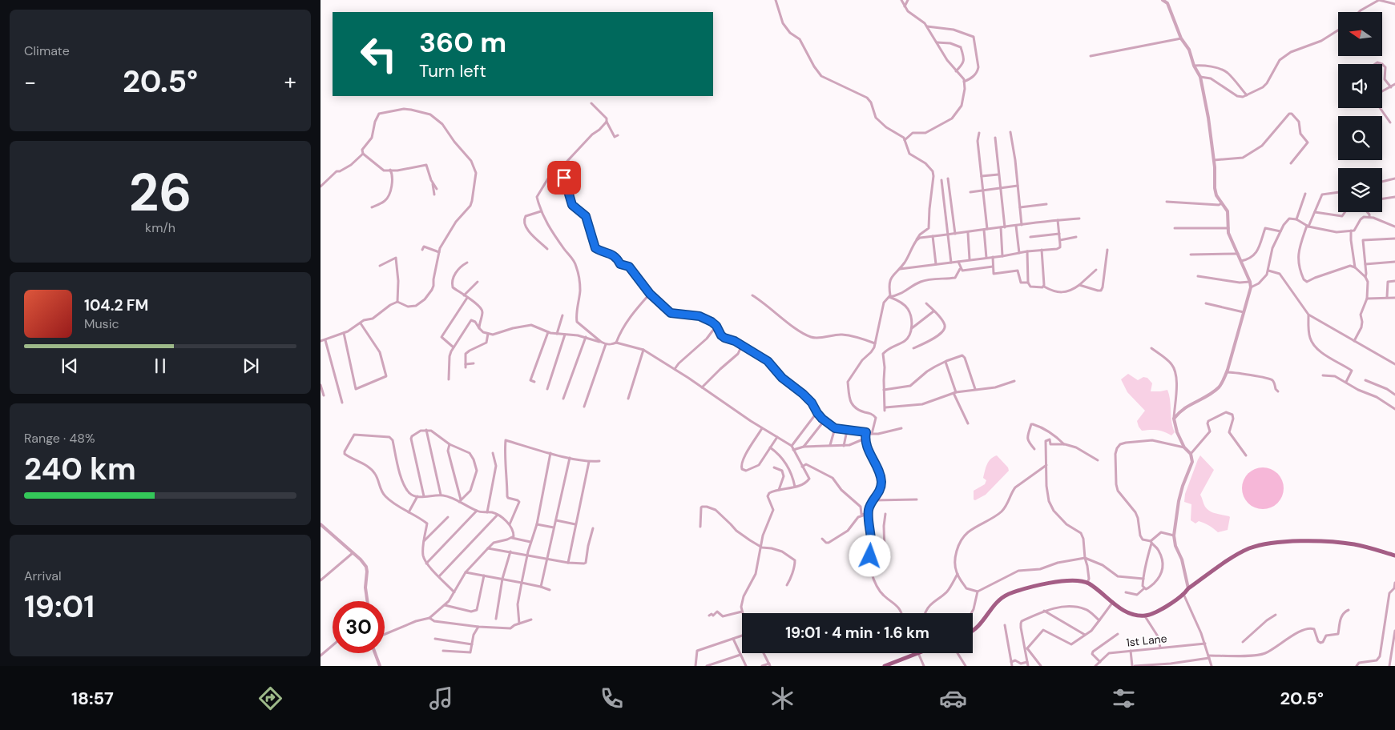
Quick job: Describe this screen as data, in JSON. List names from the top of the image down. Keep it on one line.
{"streets":{"street":["1st Lane"]},"north":"left","page":{"tile":["Climate",["26","km/h"],["Range · 48%","240 km"],["Arrival","19:01"]],"turn":["360 m","Turn left"],"heat":["−","20.5°","+"],"song":["104.2 FM","Music"],"limit":"30","trip":"19:01 · 4 min · 1.6 km","tabs":["18:57","20.5°"]}}
